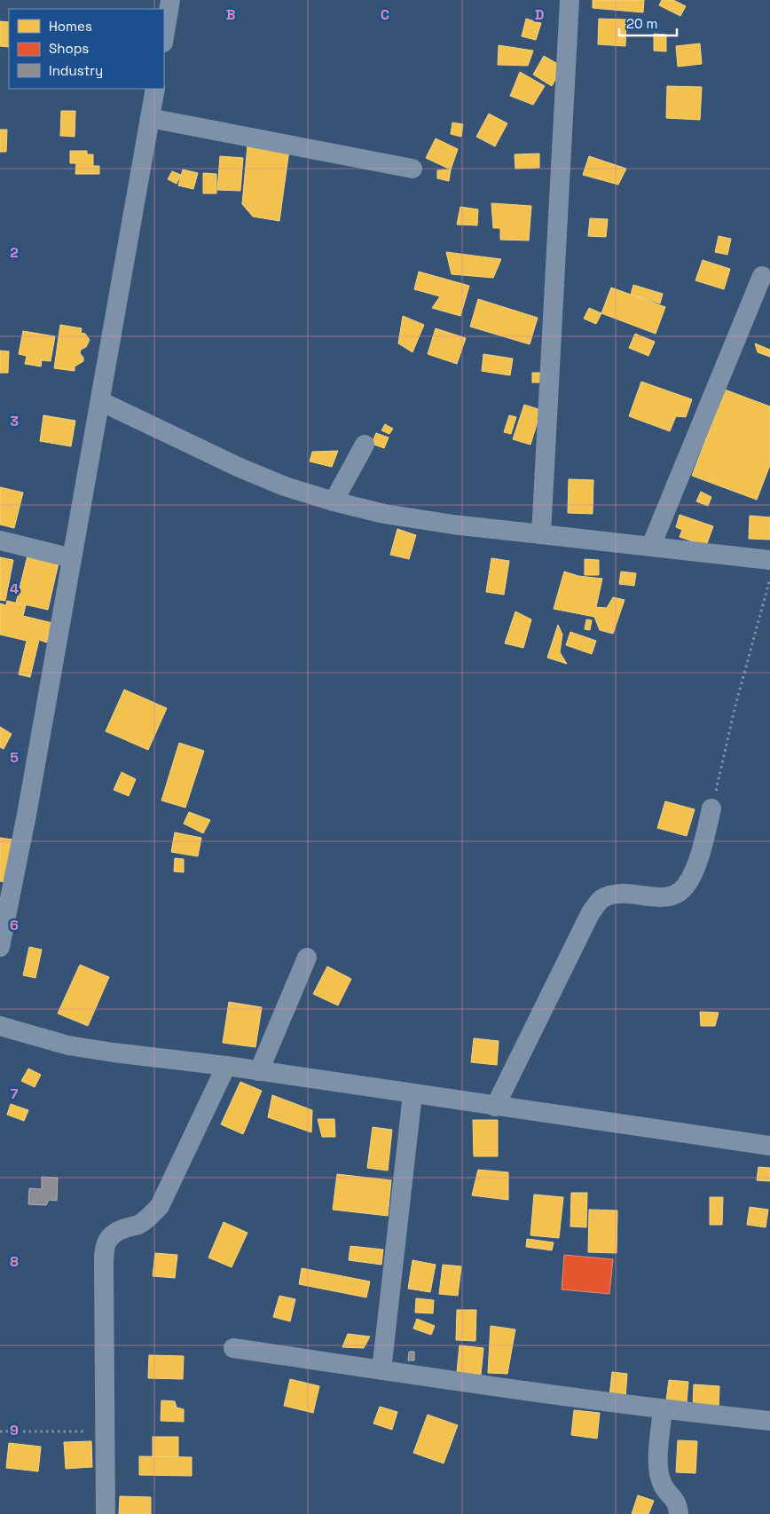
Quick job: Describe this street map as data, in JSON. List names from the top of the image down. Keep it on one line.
{"legend":["Homes","Shops","Industry"],"scale_bar":"20 m","grid":{"columns":["B","C","D"],"rows":["2","3","4","5","6","7","8","9"]}}
